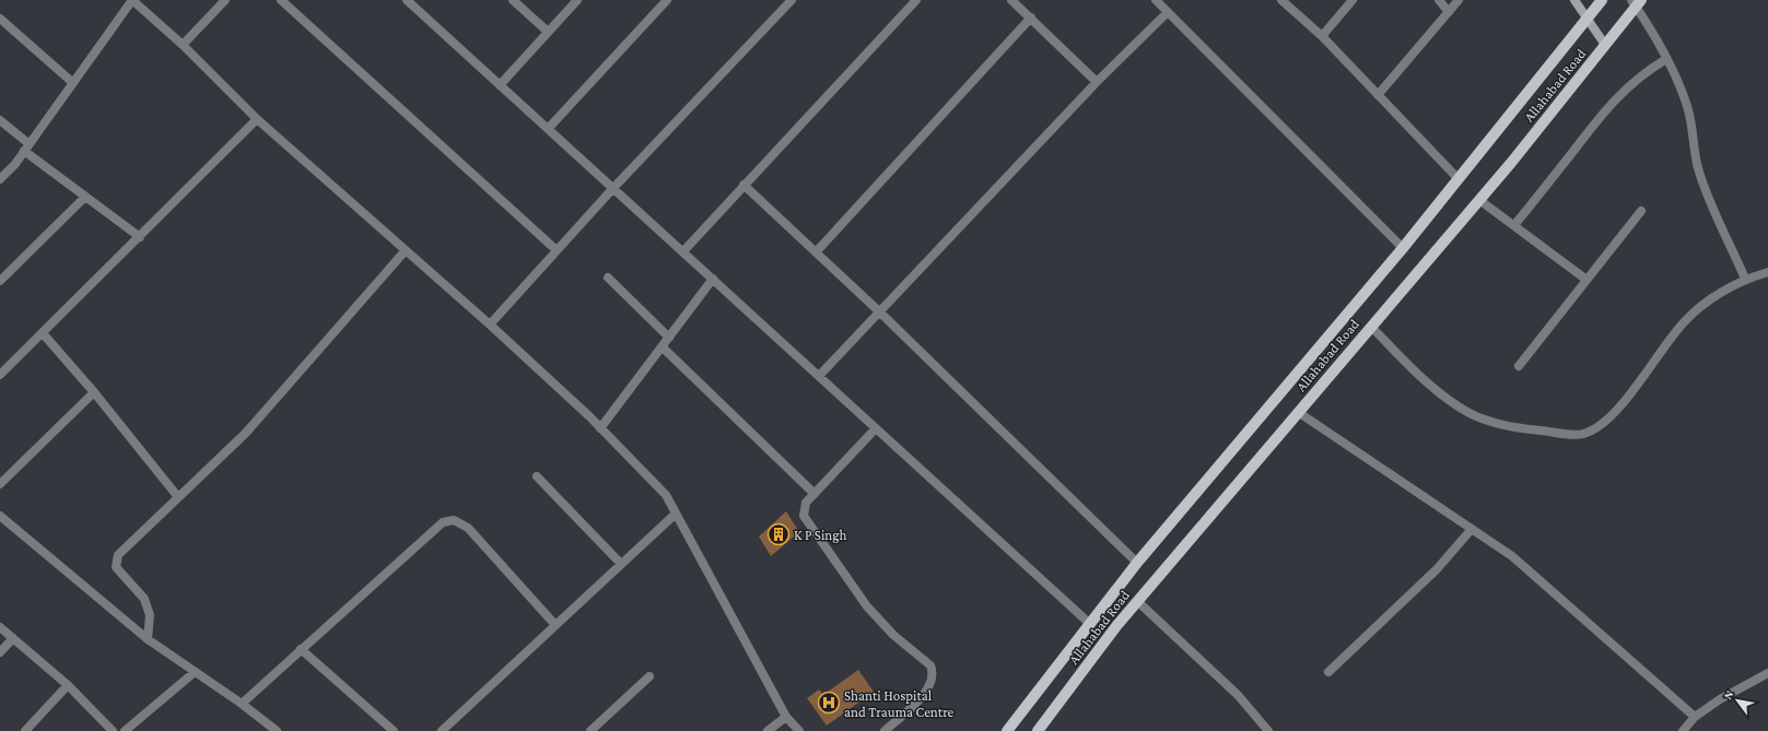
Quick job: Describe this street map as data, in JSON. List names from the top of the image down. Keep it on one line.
{"streets":{"main road":["Allahabad Road"]},"places":{"building":["K P Singh"],"hospital":["Shanti Hospital and Trauma Centre"]},"north":"top left"}
